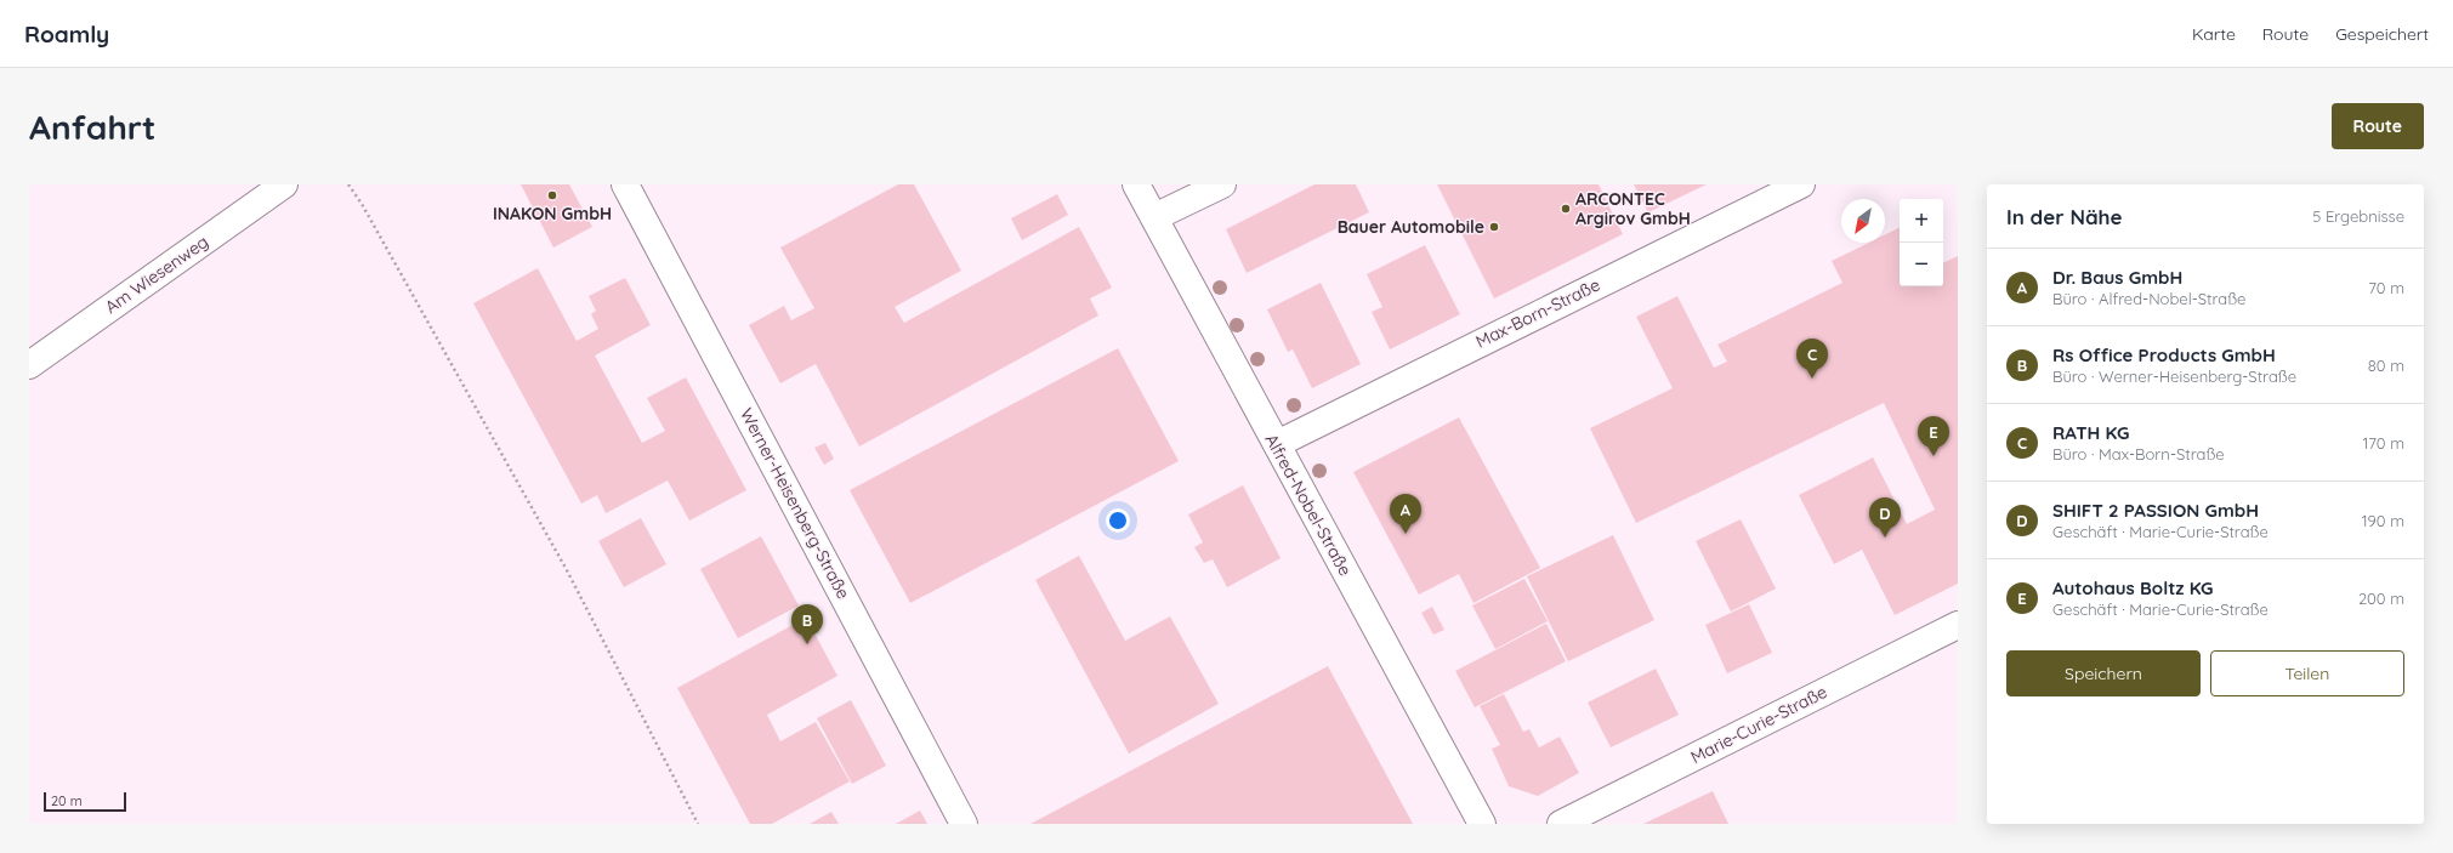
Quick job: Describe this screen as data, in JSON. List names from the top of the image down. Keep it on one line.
{"streets":{"street":["Am Wiesenweg","Max-Born-Straße","Werner-Heisenberg-Straße","Alfred-Nobel-Straße","Marie-Curie-Straße"]},"crossings":[["Max-Born-Straße","Alfred-Nobel-Straße"]],"places":["INAKON GmbH","ARCONTEC Argirov GmbH","Bauer Automobile"],"scale_bar":"20 m","north":"bottom left","page":{"header":"Roamly","nav":["Karte","Route","Gespeichert"],"buttons":["Route",["Speichern","Teilen"]],"title":"Anfahrt","heading":["In der Nähe","5 Ergebnisse"],"map_buttons":["+","−"],"list":[{"mark":"A","name":"Dr. Baus GmbH","note":"Büro · Alfred-Nobel-Straße","value":"70 m"},{"mark":"B","name":"Rs Office Products GmbH","note":"Büro · Werner-Heisenberg-Straße","value":"80 m"},{"mark":"C","name":"RATH KG","note":"Büro · Max-Born-Straße","value":"170 m"},{"mark":"D","name":"SHIFT 2 PASSION GmbH","note":"Geschäft · Marie-Curie-Straße","value":"190 m"},{"mark":"E","name":"Autohaus Boltz KG","note":"Geschäft · Marie-Curie-Straße","value":"200 m"}],"pins":["C","E","A","D","B"],"scale":"20 m"}}
